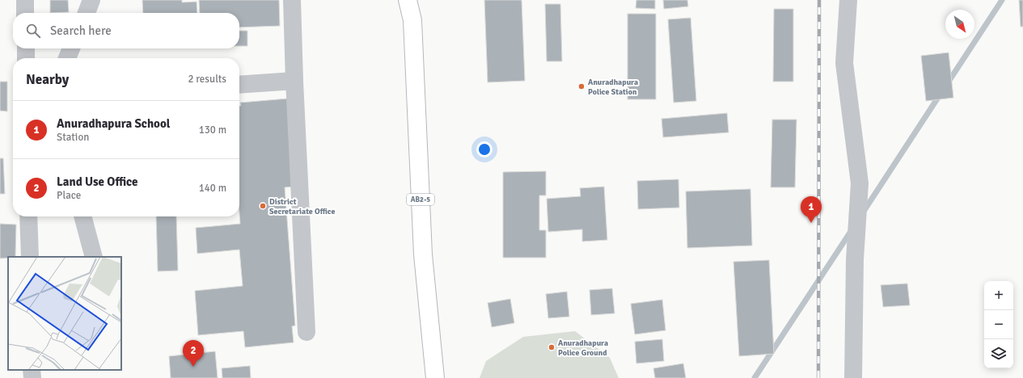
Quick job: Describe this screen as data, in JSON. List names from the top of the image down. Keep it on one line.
{"streets":{"main road":["AB2-5"]},"places":["Anuradhapura Police Station","District Secretariate Office","Anuradhapura Police Ground"],"north":"bottom right","page":{"search":"Search here","heading":["Nearby","2 results"],"list":[{"mark":"1","name":"Anuradhapura School","note":"Station","value":"130 m"},{"mark":"2","name":"Land Use Office","note":"Place","value":"140 m"}],"pins":["1","2"],"map_buttons":["+","−"]}}
